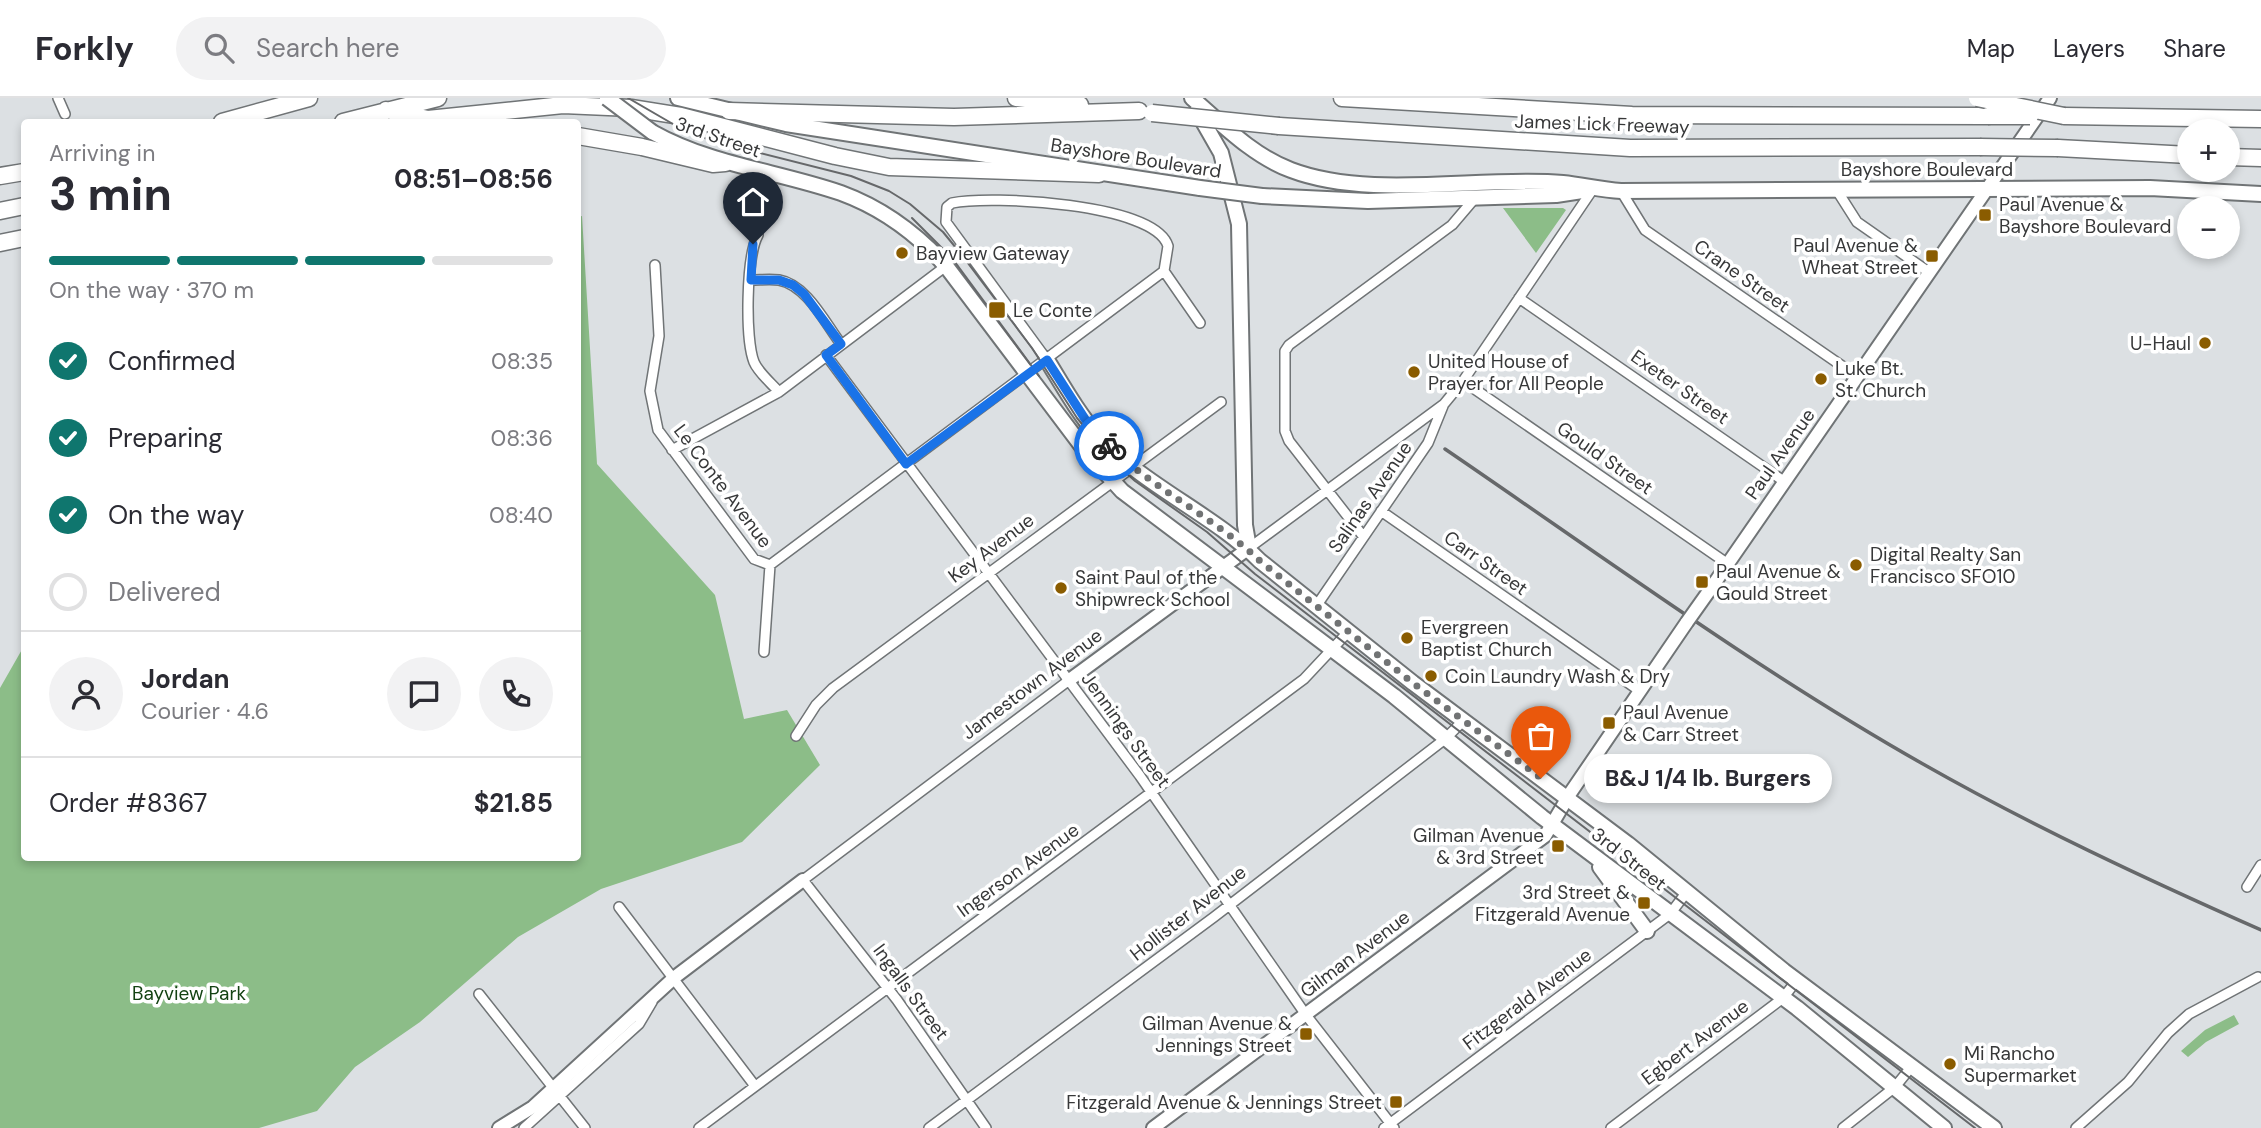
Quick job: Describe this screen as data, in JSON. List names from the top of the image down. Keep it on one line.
{"streets":{"highway":["James Lick Freeway"],"main road":["3rd Street","Bayshore Boulevard"],"street":["Crane Street","Exeter Street","Paul Avenue","Gould Street","Le Conte Avenue","Salinas Avenue","Key Avenue","Carr Street","Jamestown Avenue","Jennings Street","Ingerson Avenue","Hollister Avenue","Gilman Avenue","Ingalls Street","Fitzgerald Avenue","Egbert Avenue"]},"crossings":[["3rd Street","Paul Avenue"],["3rd Street","Le Conte Avenue"],["3rd Street","Salinas Avenue"],["3rd Street","Key Avenue"],["3rd Street","Jamestown Avenue"],["3rd Street","Ingerson Avenue"],["3rd Street","Hollister Avenue"],["3rd Street","Gilman Avenue"],["3rd Street","Fitzgerald Avenue"],["3rd Street","Egbert Avenue"],["Bayshore Boulevard","Crane Street"],["Bayshore Boulevard","Paul Avenue"],["Crane Street","Paul Avenue"],["Exeter Street","Paul Avenue"],["Paul Avenue","Gould Street"],["Paul Avenue","Carr Street"],["Paul Avenue","Gilman Avenue"],["Gould Street","Jamestown Avenue"],["Le Conte Avenue","Jennings Street"],["Salinas Avenue","Carr Street"],["Salinas Avenue","Jamestown Avenue"],["Key Avenue","Jennings Street"],["Jamestown Avenue","Jennings Street"],["Jamestown Avenue","Ingalls Street"],["Jennings Street","Ingerson Avenue"],["Jennings Street","Hollister Avenue"],["Jennings Street","Gilman Avenue"],["Jennings Street","Fitzgerald Avenue"],["Ingerson Avenue","Ingalls Street"],["Hollister Avenue","Ingalls Street"]],"parks":["Bayview Park"],"places":{"transit":["Paul Avenue & Bayshore Boulevard","Paul Avenue & Wheat Street","Le Conte","Paul Avenue & Gould Street","Paul Avenue & Carr Street","Gilman Avenue & 3rd Street","3rd Street & Fitzgerald Avenue","Gilman Avenue & Jennings Street","Fitzgerald Avenue & Jennings Street"],"other":["Bayview Gateway","U-Haul","United House of Prayer for All People","Luke Bt. St. Church","Digital Realty San Francisco SFO10","Saint Paul of the Shipwreck School","Evergreen Baptist Church","Coin Laundry Wash & Dry","B&J 1/4 lb. Burgers","Mi Rancho Supermarket"]},"page":{"header":"Forkly","search":"Search here","nav":["Map","Layers","Share"],"map_buttons":["+","−"],"heading":["3 min","Arriving in","08:51–08:56"],"panel":["Jordan","Courier · 4.6","Order #8367","$21.85"],"bar":"On the way · 370 m","list":[["Confirmed","08:35"],["Preparing","08:36"],["On the way","08:40"],"Delivered"],"bubble":"B&J 1/4 lb. Burgers"}}
